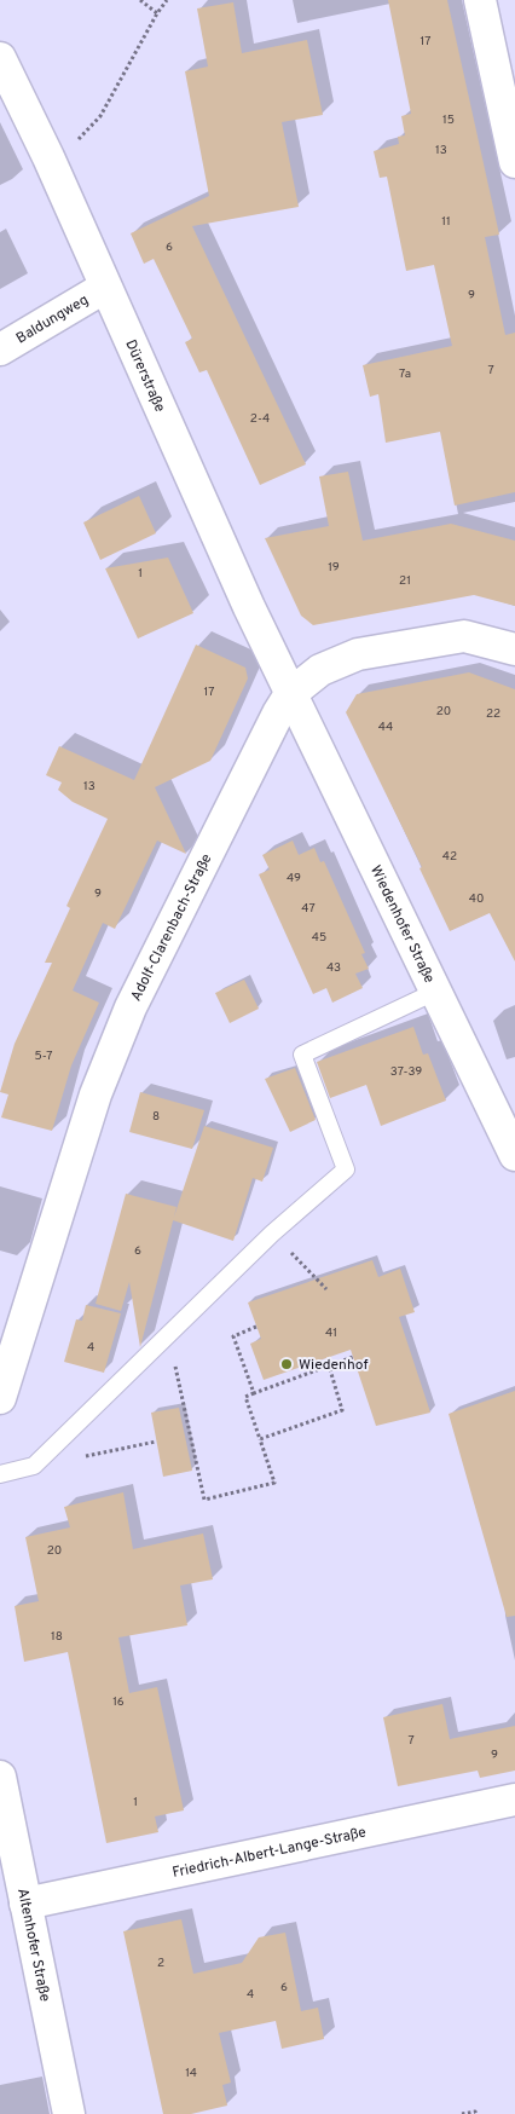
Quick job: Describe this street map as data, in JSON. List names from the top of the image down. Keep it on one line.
{"streets":{"street":["Baldungweg","Dürerstraße","Wiedenhofer Straße","Adolf-Clarenbach-Straße","Friedrich-Albert-Lange-Straße","Altenhofer Straße"]},"crossings":[["Baldungweg","Dürerstraße"],["Dürerstraße","Wiedenhofer Straße"],["Dürerstraße","Adolf-Clarenbach-Straße"],["Wiedenhofer Straße","Adolf-Clarenbach-Straße"],["Friedrich-Albert-Lange-Straße","Altenhofer Straße"]],"places":["Wiedenhof"],"house_numbers":["17","15","13","11","6","9","7","7a","2-4","19","1","21","17","20","22","44","13","42","49","9","40","47","45","43","5-7","37-39","8","6","41","4","20","18","16","7","9","1","2","6","4","14"]}
